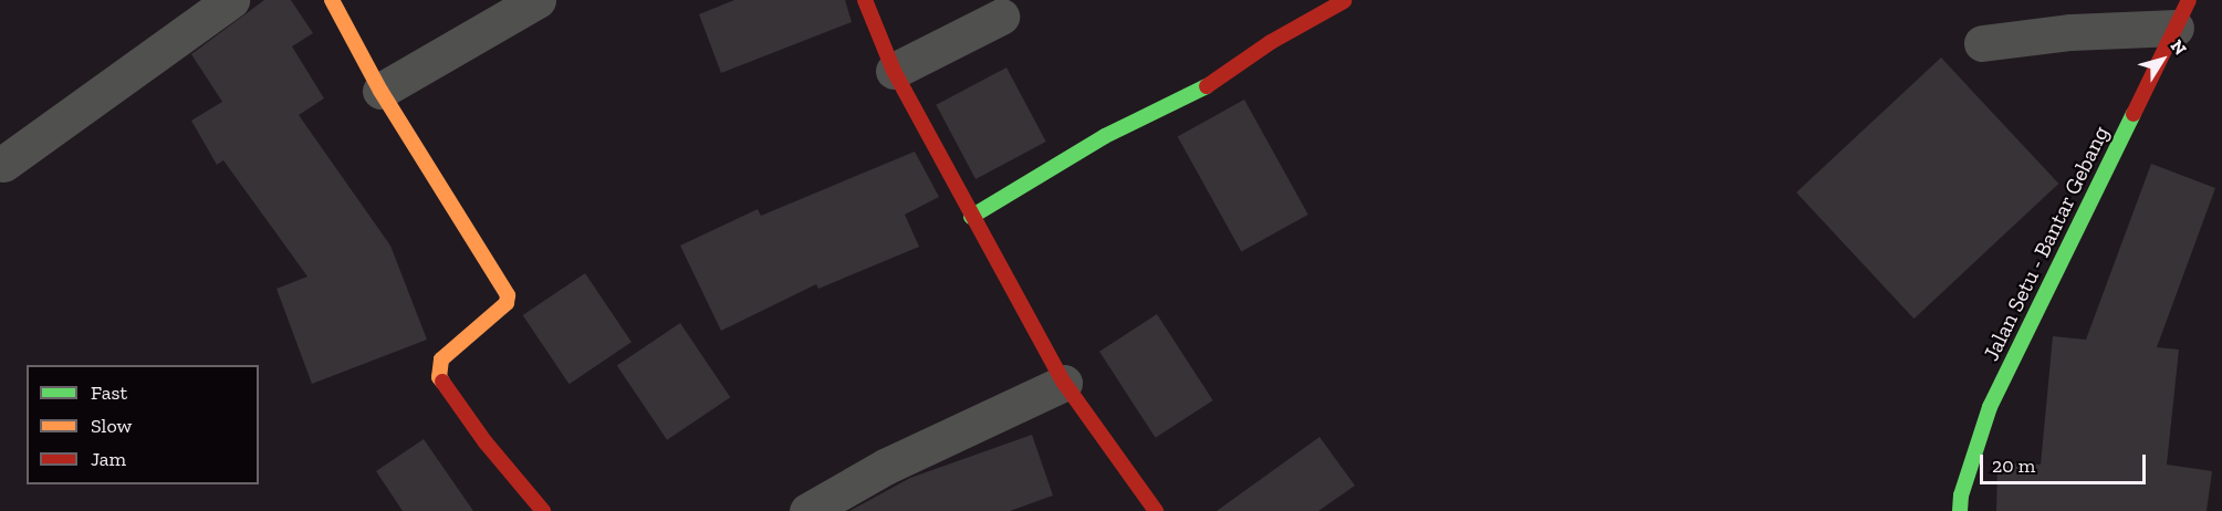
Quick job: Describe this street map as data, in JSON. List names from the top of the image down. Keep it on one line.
{"streets":{"street":["Jalan Setu - Bantar Gebang"]},"legend":["Fast","Slow","Jam"],"scale_bar":"20 m","north":"top right"}
